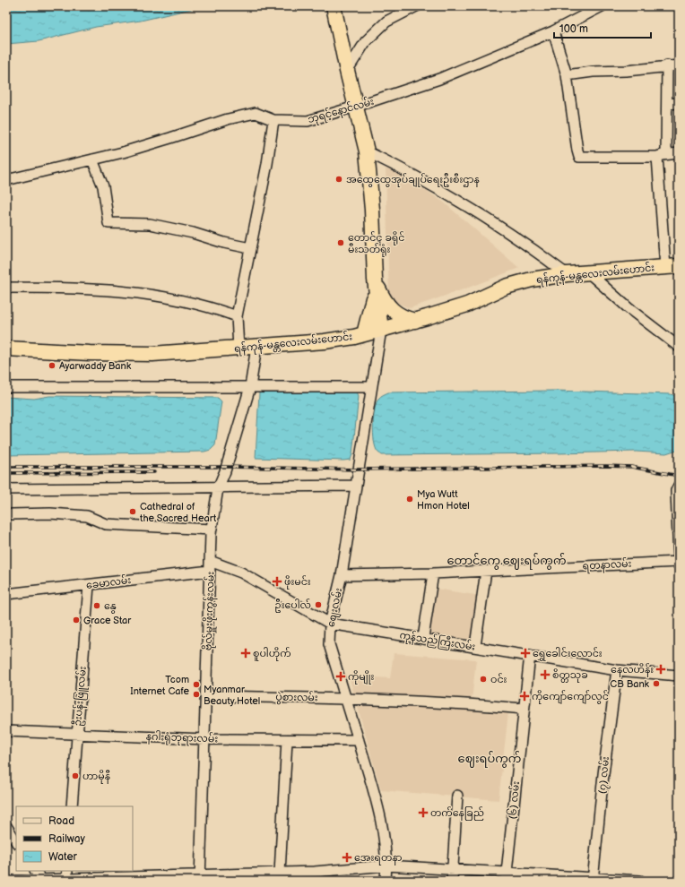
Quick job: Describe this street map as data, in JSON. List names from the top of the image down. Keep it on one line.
{"streets":{"highway":["ရန်ကုန်-မန္တလေးလမ်းဟောင်း"],"street":["ဘုရင့်နောင်လမ်း","ရတနာလမ်း","ခေမာလမ်း","စျေးလမ်း","ဗိုလ်မှူးဖိုးကွန်းလမ်း","ကုန်သည်ကြီးလမ်း","ဦးပန်းဖြူလမ်း","ပွဲစားလမ်း","နဂါးရုံဘုရားလမ်း","(၇) လမ်း","(၆) လမ်း"]},"crossings":[["ရန်ကုန်-မန္တလေးလမ်းဟောင်း","စျေးလမ်း"],["ရန်ကုန်-မန္တလေးလမ်းဟောင်း","ဗိုလ်မှူးဖိုးကွန်းလမ်း"],["ရတနာလမ်း","စျေးလမ်း"],["ခေမာလမ်း","ဗိုလ်မှူးဖိုးကွန်းလမ်း"],["ခေမာလမ်း","ကုန်သည်ကြီးလမ်း"],["ခေမာလမ်း","ဦးပန်းဖြူလမ်း"],["စျေးလမ်း","ကုန်သည်ကြီးလမ်း"],["စျေးလမ်း","ပွဲစားလမ်း"],["စျေးလမ်း","နဂါးရုံဘုရားလမ်း"],["ဗိုလ်မှူးဖိုးကွန်းလမ်း","ကုန်သည်ကြီးလမ်း"],["ဗိုလ်မှူးဖိုးကွန်းလမ်း","ပွဲစားလမ်း"],["ဗိုလ်မှူးဖိုးကွန်းလမ်း","နဂါးရုံဘုရားလမ်း"],["ကုန်သည်ကြီးလမ်း","(၇) လမ်း"],["ကုန်သည်ကြီးလမ်း","(၆) လမ်း"],["ဦးပန်းဖြူလမ်း","နဂါးရုံဘုရားလမ်း"],["ပွဲစားလမ်း","(၆) လမ်း"]],"districts":["တောင်ကွေ.ဈေးရပ်ကွက်","ဈေးရပ်ကွက်"],"places":{"other":["အထွေထွေအုပ်ချုပ်ရေးဦးစီးဌာန","တောင်ငူ ခရိုင် မီးသတ်ရုံး","Ayarwaddy Bank","Mya Wutt Hmon Hotel","Cathedral of the Sacred Heart","ဦးပေါလ်","နွေ","Grace Star","ဝင်း","CB Bank","Tcom Internet Cafe","Myanmar Beauty Hotel","ဟာမိုနီ"],"health":["ဖိုးမင်း","စူပါဟိုက်","ရွှေခေါင်းလောင်း","နေလဟိန်း","စိတ္တသုခ","ကိုမျိုး","ကိုကျော်ကျော်လွင်","တက်နေခြည်","အေးရတနာ"]},"legend":["Road","Railway","Water"],"scale_bar":"100 m"}
